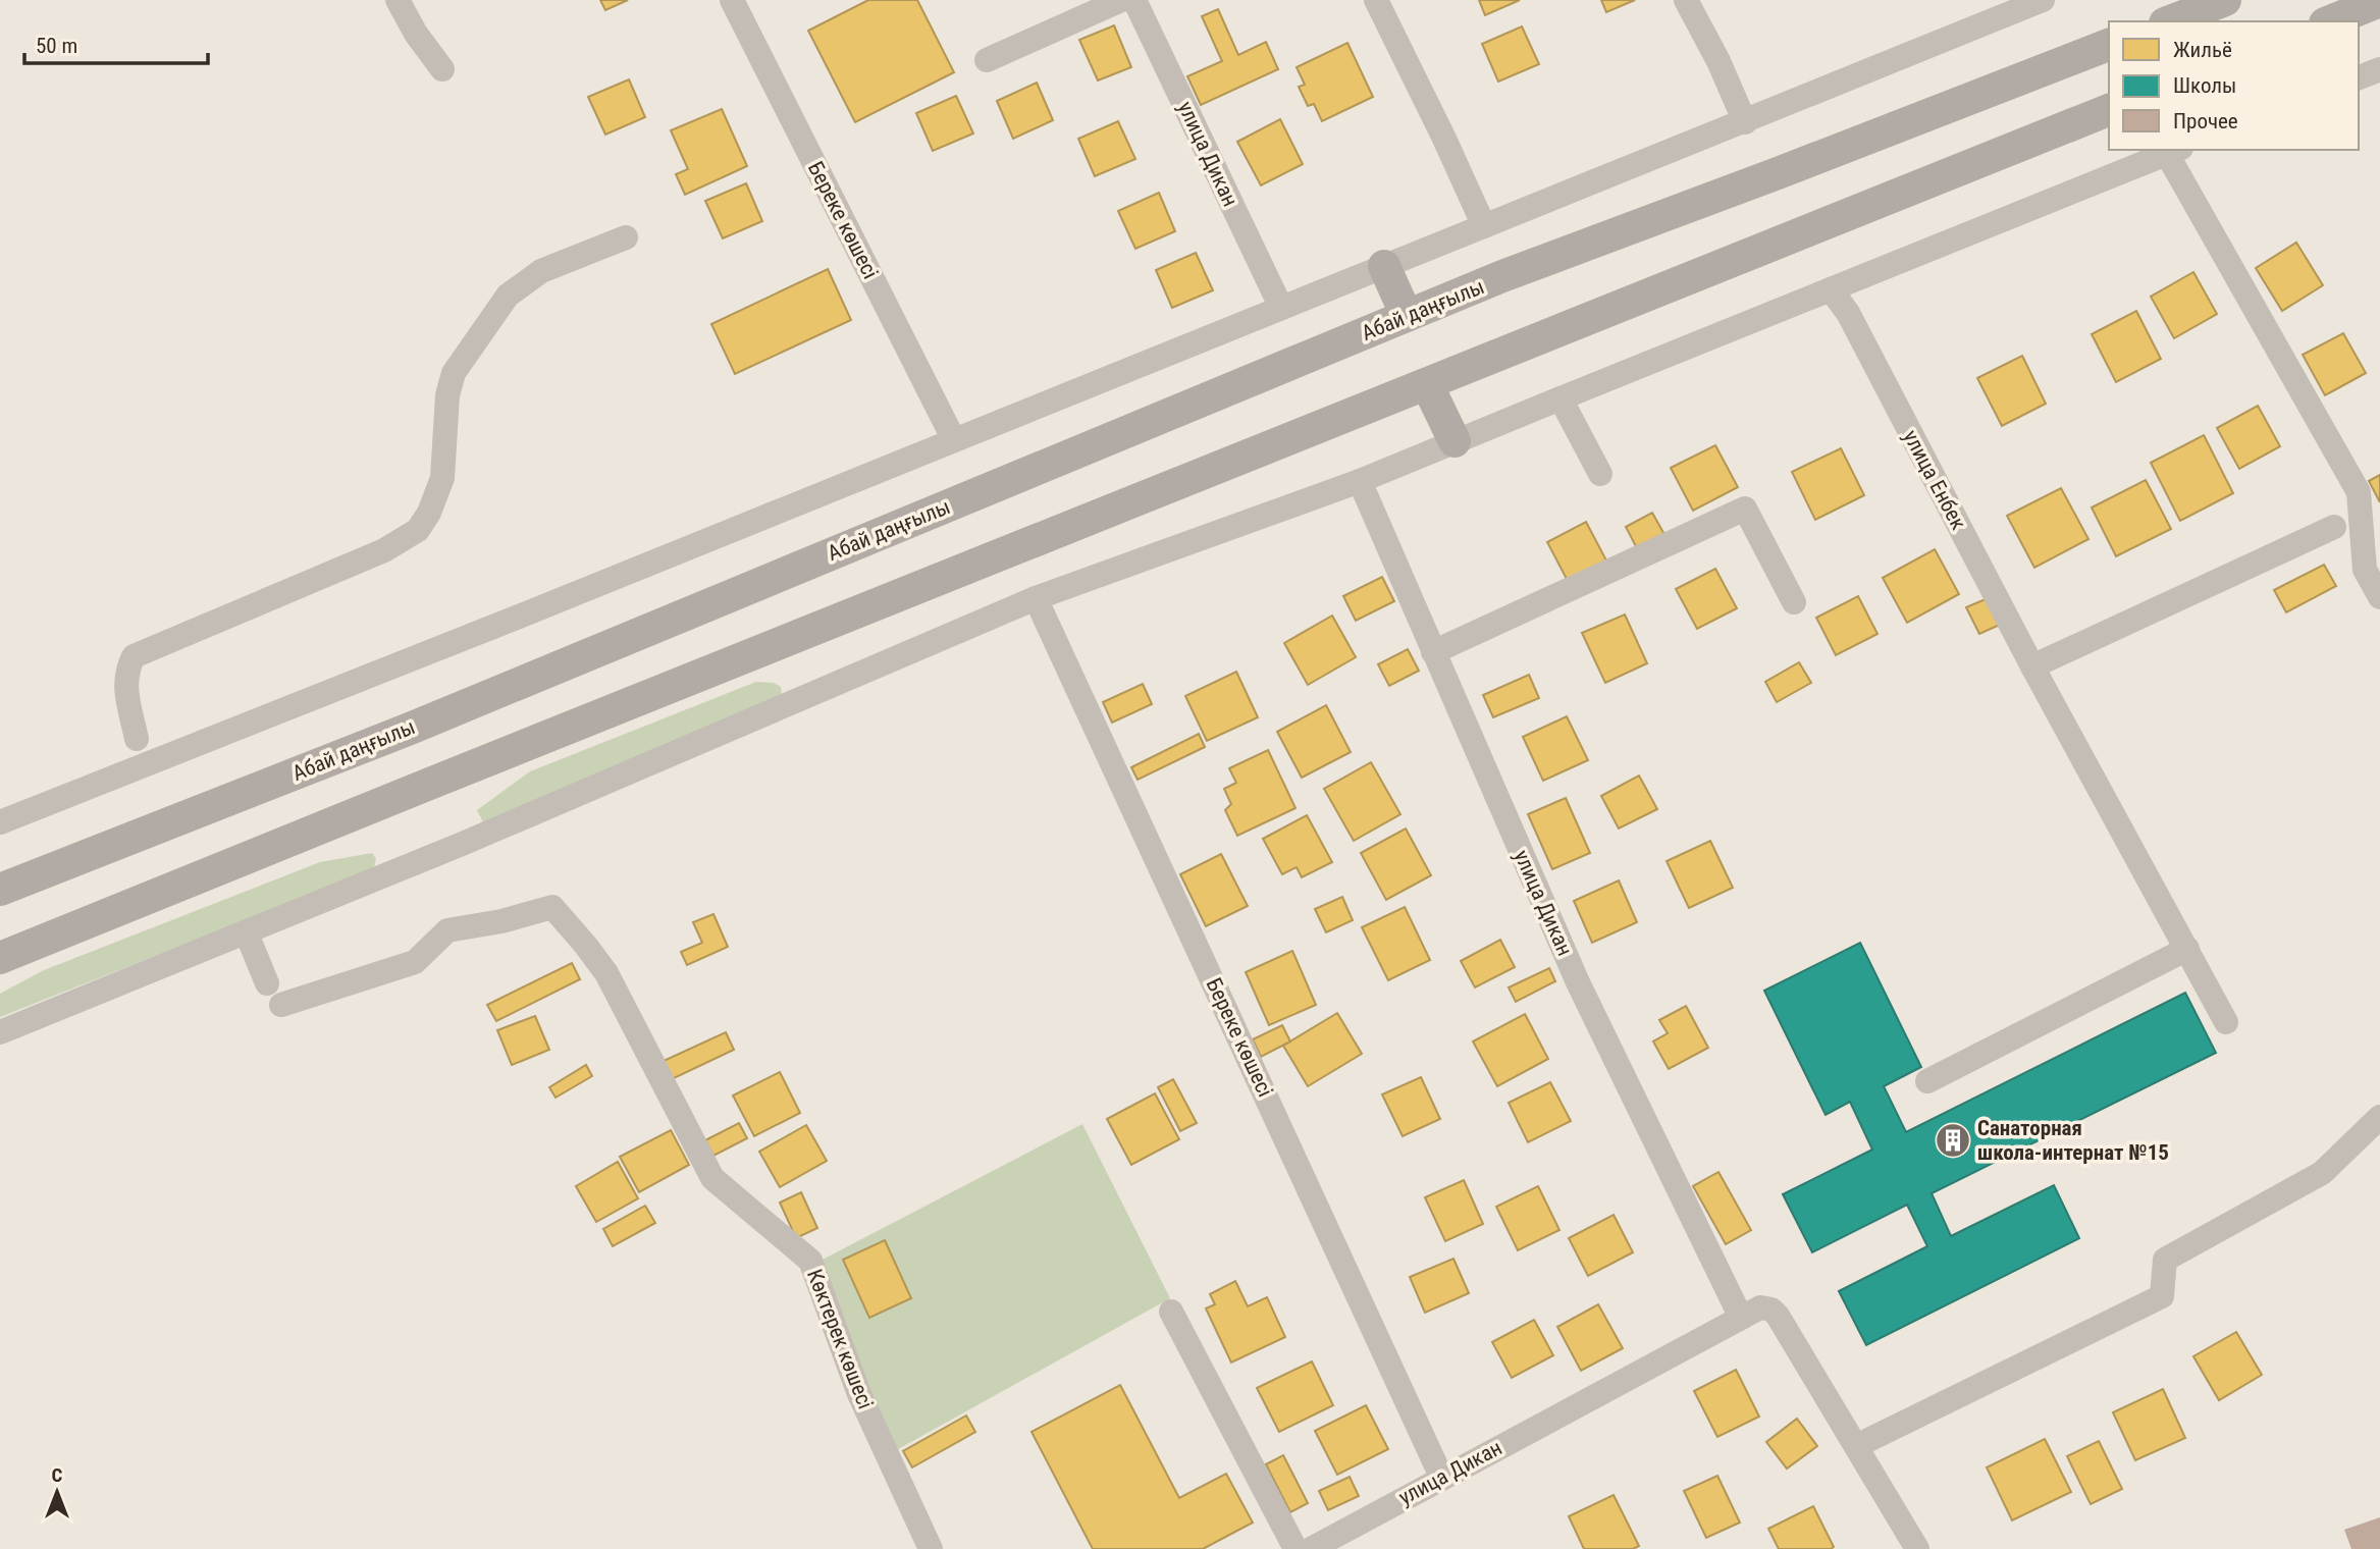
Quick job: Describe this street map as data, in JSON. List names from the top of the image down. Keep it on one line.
{"streets":{"main road":["Абай даңғылы"],"street":["улица Дикан","Береке көшесі","улица Енбек","Көктерек көшесі"]},"crossings":[["улица Дикан","Береке көшесі"]],"places":{"building":["Санаторная школа-интернат №15"]},"legend":["Жильё","Школы","Прочее"],"scale_bar":"50 m","north":"top"}
